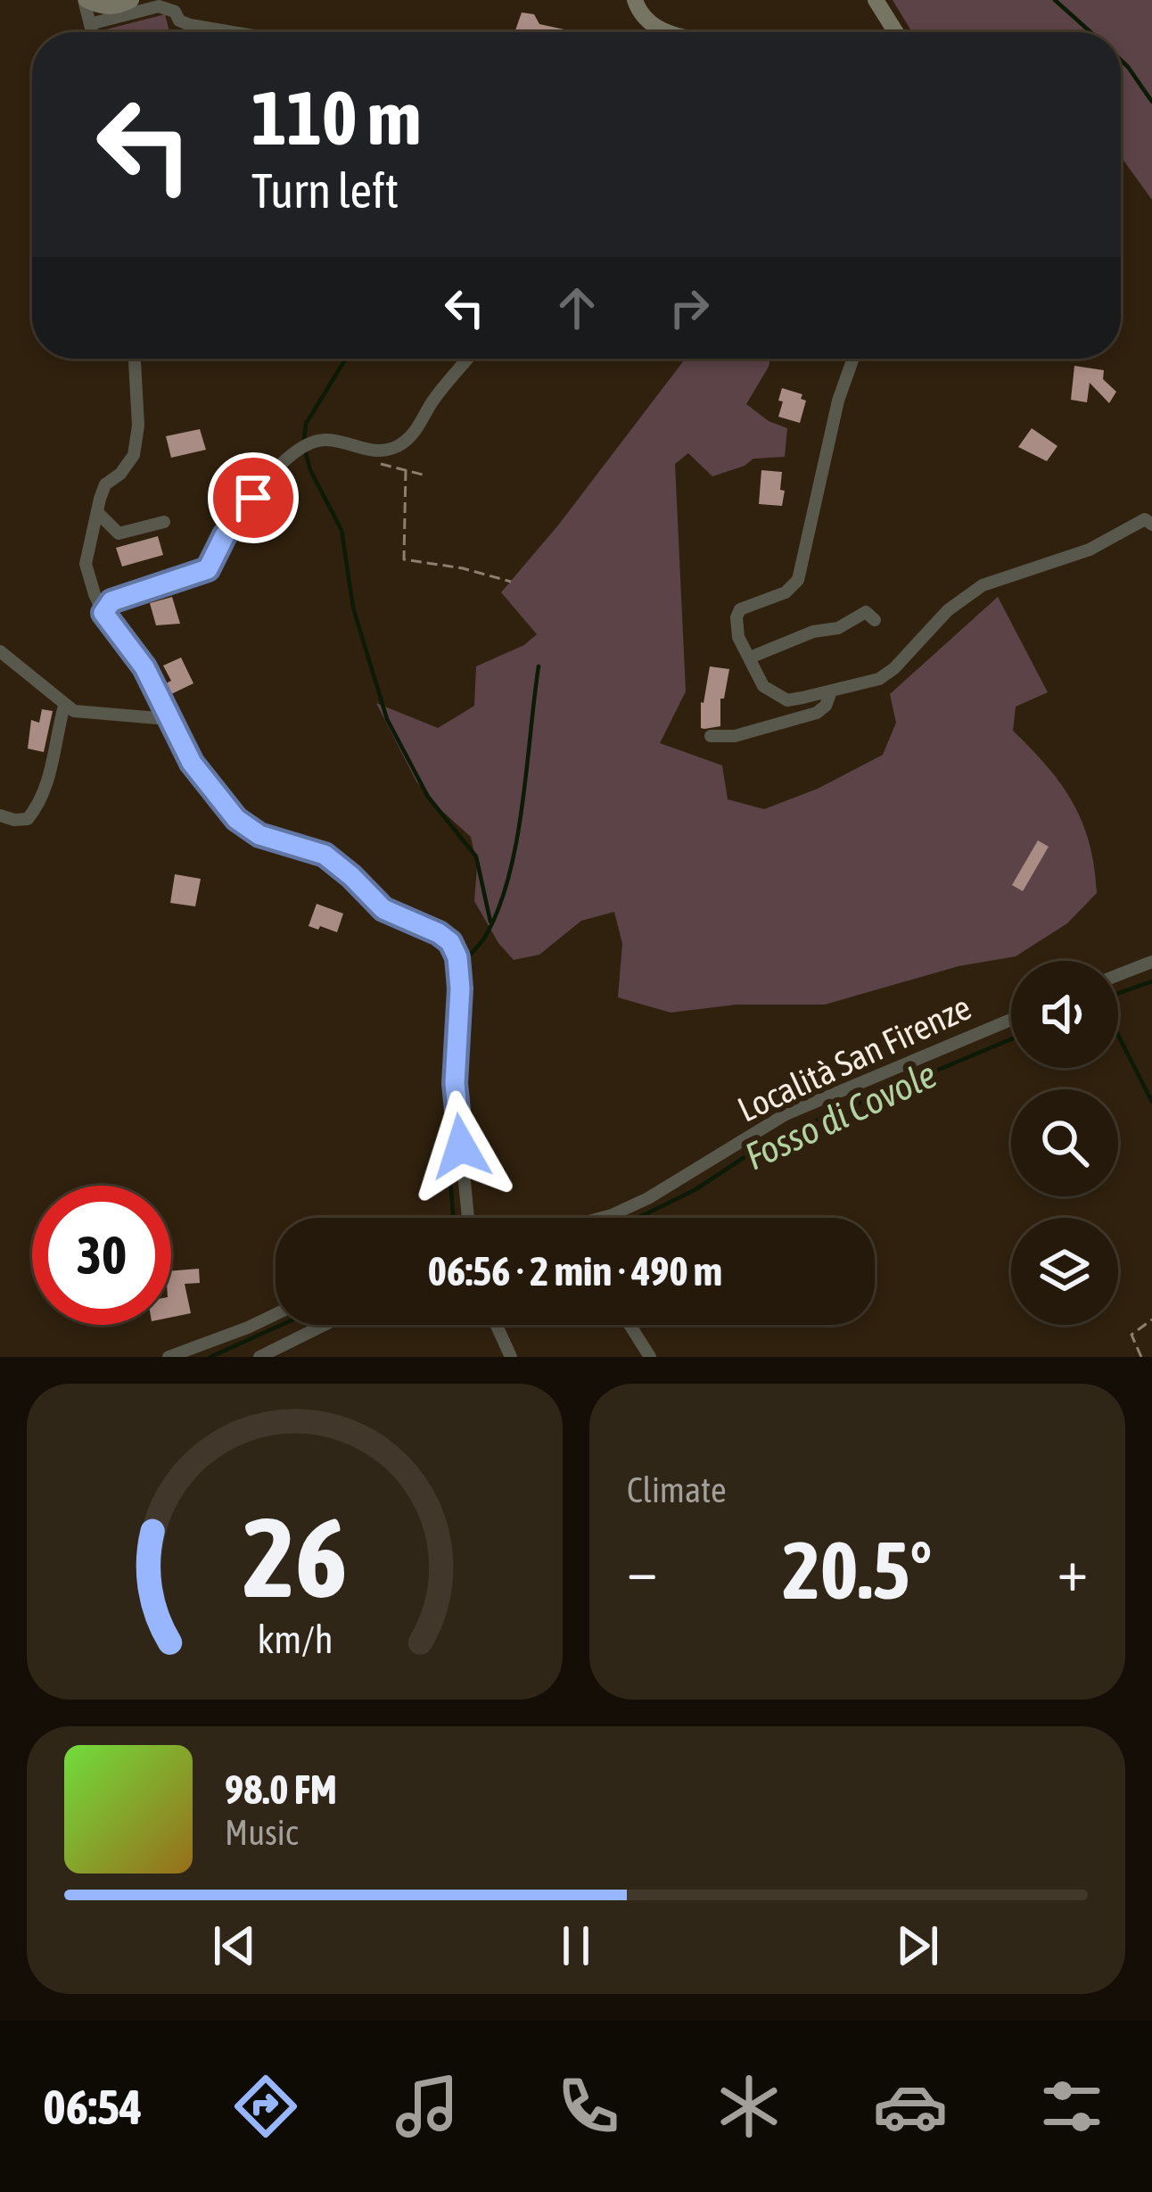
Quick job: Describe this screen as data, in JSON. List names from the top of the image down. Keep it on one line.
{"streets":{"street":["Località San Firenze"]},"water":["Fosso di Covole"],"page":{"turn":["110 m","Turn left"],"limit":"30","trip":"06:56 · 2 min · 490 m","tile":"Climate","heat":["−","20.5°","+"],"song":["98.0 FM","Music"],"tabs":"06:54","gauge":["26","km/h"]}}
